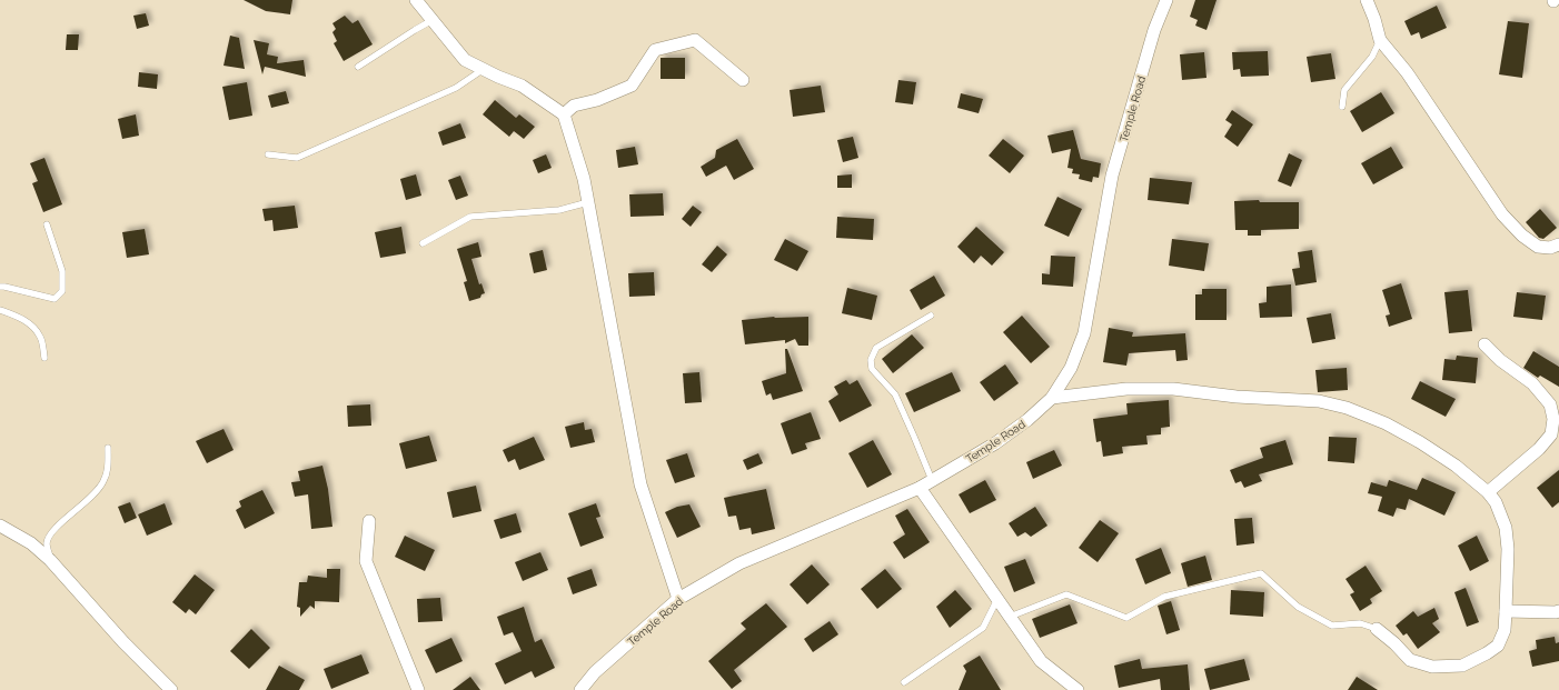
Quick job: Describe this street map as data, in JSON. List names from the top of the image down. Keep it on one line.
{"streets":{"street":["Temple Road"]}}
